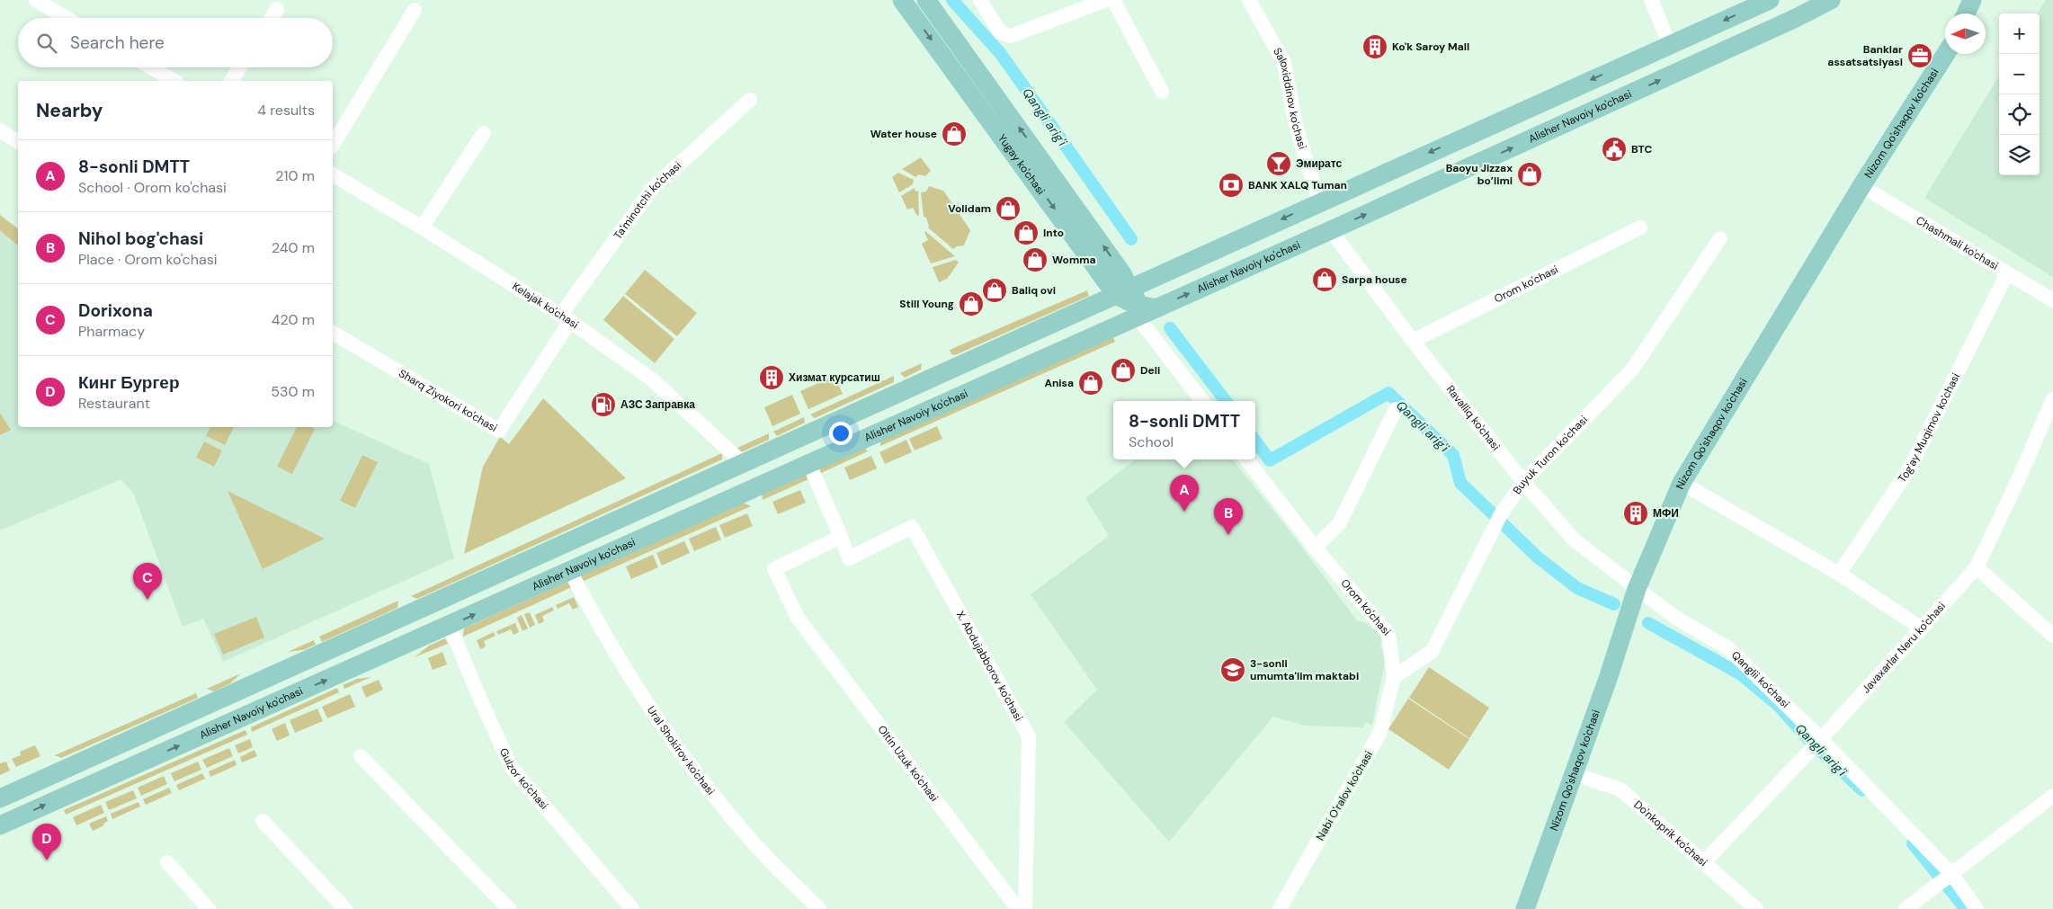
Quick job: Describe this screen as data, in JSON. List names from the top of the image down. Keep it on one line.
{"streets":{"main road":["Alisher Navoiy ko'chasi","Nizom Qo'shaqov ko'chasi","Yugay ko'chasi"],"street":["Saloxiddinov ko'chasi","Ta'minotchi ko'chasi","Chashmali ko'chasi","Orom ko'chasi","Kelajak ko'chasi","Sharq Ziyokori ko'chasi","Ravalliq ko'chasi","Tog'ay Muqimov ko'chasi","Buyuk Turon ko'chasi","Javaxarlar Neru ko'chasi","X. Abdujabborov ko'chasi","Qanglii ko'chasi","Ural Shokirov ko'chasi","Oltin Uzuk ko'chasi","Gulzor ko'chasi","Nabi O'ralov ko'chasi","Do'nkoprik ko'chasi"]},"crossings":[["Saloxiddinov ko'chasi","Alisher Navoiy ko'chasi"],["Alisher Navoiy ko'chasi","Yugay ko'chasi"],["Alisher Navoiy ko'chasi","Kelajak ko'chasi"],["Alisher Navoiy ko'chasi","Ravalliq ko'chasi"],["Alisher Navoiy ko'chasi","Ural Shokirov ko'chasi"],["Alisher Navoiy ko'chasi","Gulzor ko'chasi"],["Nizom Qo'shaqov ko'chasi","Chashmali ko'chasi"],["Nizom Qo'shaqov ko'chasi","Ravalliq ko'chasi"],["Nizom Qo'shaqov ko'chasi","Qanglii ko'chasi"],["Nizom Qo'shaqov ko'chasi","Do'nkoprik ko'chasi"],["Ta'minotchi ko'chasi","Kelajak ko'chasi"],["Ta'minotchi ko'chasi","Sharq Ziyokori ko'chasi"],["Chashmali ko'chasi","Tog'ay Muqimov ko'chasi"],["Orom ko'chasi","Ravalliq ko'chasi"],["Orom ko'chasi","Buyuk Turon ko'chasi"],["Orom ko'chasi","Nabi O'ralov ko'chasi"],["Kelajak ko'chasi","Sharq Ziyokori ko'chasi"],["Ravalliq ko'chasi","Buyuk Turon ko'chasi"],["Ravalliq ko'chasi","Qanglii ko'chasi"],["Buyuk Turon ko'chasi","Nabi O'ralov ko'chasi"],["Javaxarlar Neru ko'chasi","Qanglii ko'chasi"],["Javaxarlar Neru ko'chasi","Do'nkoprik ko'chasi"],["X. Abdujabborov ko'chasi","Oltin Uzuk ko'chasi"]],"water":["Qangli arig'i"],"places":{"building":["Ko'k Saroy Mall","Хизмат курсатиш","МФИ"],"office":["Banklar assatsatsiyasi"],"shop":["Water house","Baoyu Jizzax bo’limi","Volidam","Into","Womma","Sarpa house","Baliq ovi","Still Young","Deli","Anisa"],"public building":["BTC"],"bar":["Эмиратс"],"bank":["BANK XALQ Tuman"],"fuel station":["АЗС Заправка"],"school or university":["3-sonli umumta'lim maktabi"]},"north":"left","page":{"map_buttons":["+","−"],"search":"Search here","heading":["Nearby","4 results"],"list":[{"mark":"A","name":"8-sonli DMTT","note":"School · Orom ko'chasi","value":"210 m"},{"mark":"B","name":"Nihol bog'chasi","note":"Place · Orom ko'chasi","value":"240 m"},{"mark":"C","name":"Dorixona","note":"Pharmacy","value":"420 m"},{"mark":"D","name":"Кинг Бургер","note":"Restaurant","value":"530 m"}],"popup":["8-sonli DMTT","School"],"pins":["A","B","C","D"]}}
